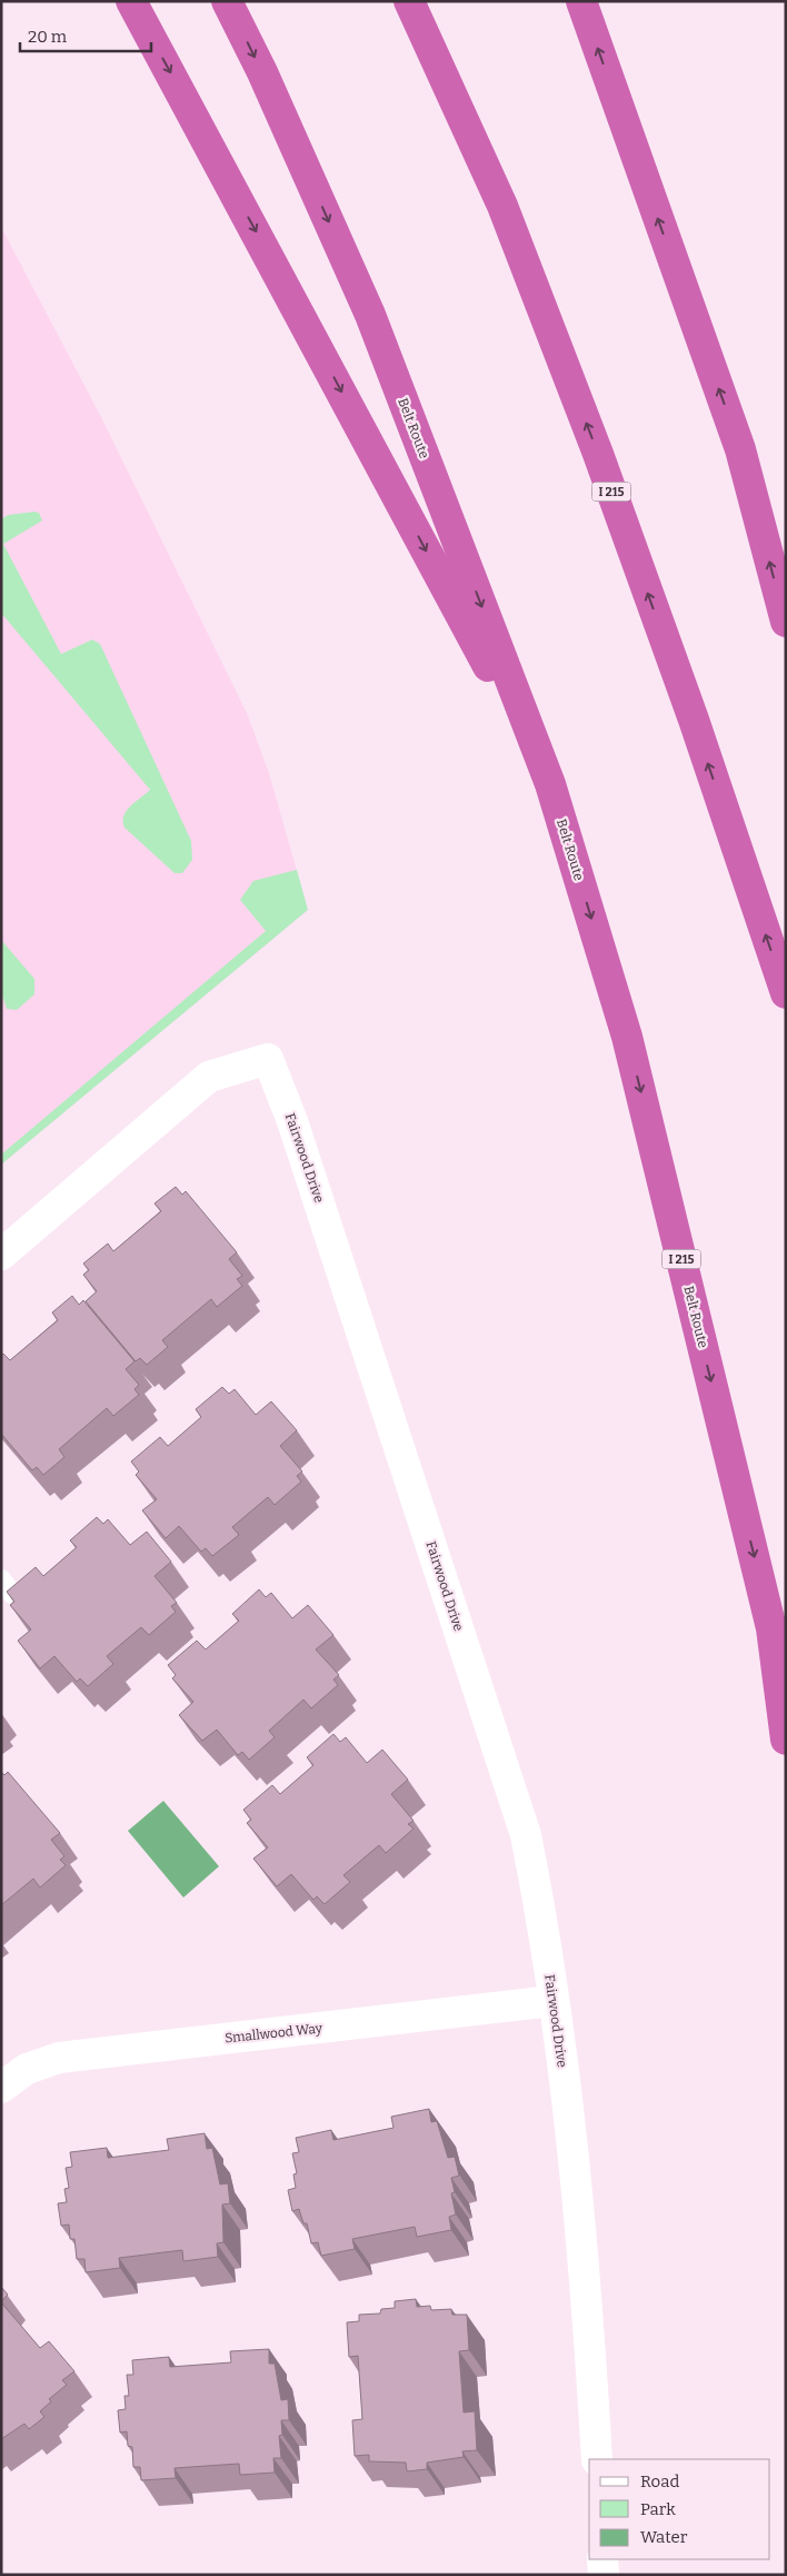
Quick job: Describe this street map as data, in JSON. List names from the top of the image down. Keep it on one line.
{"streets":{"highway":["Belt Route","I 215"],"street":["Fairwood Drive","Smallwood Way"]},"crossings":[["Fairwood Drive","Smallwood Way"]],"legend":["Road","Park","Water"],"scale_bar":"20 m"}
